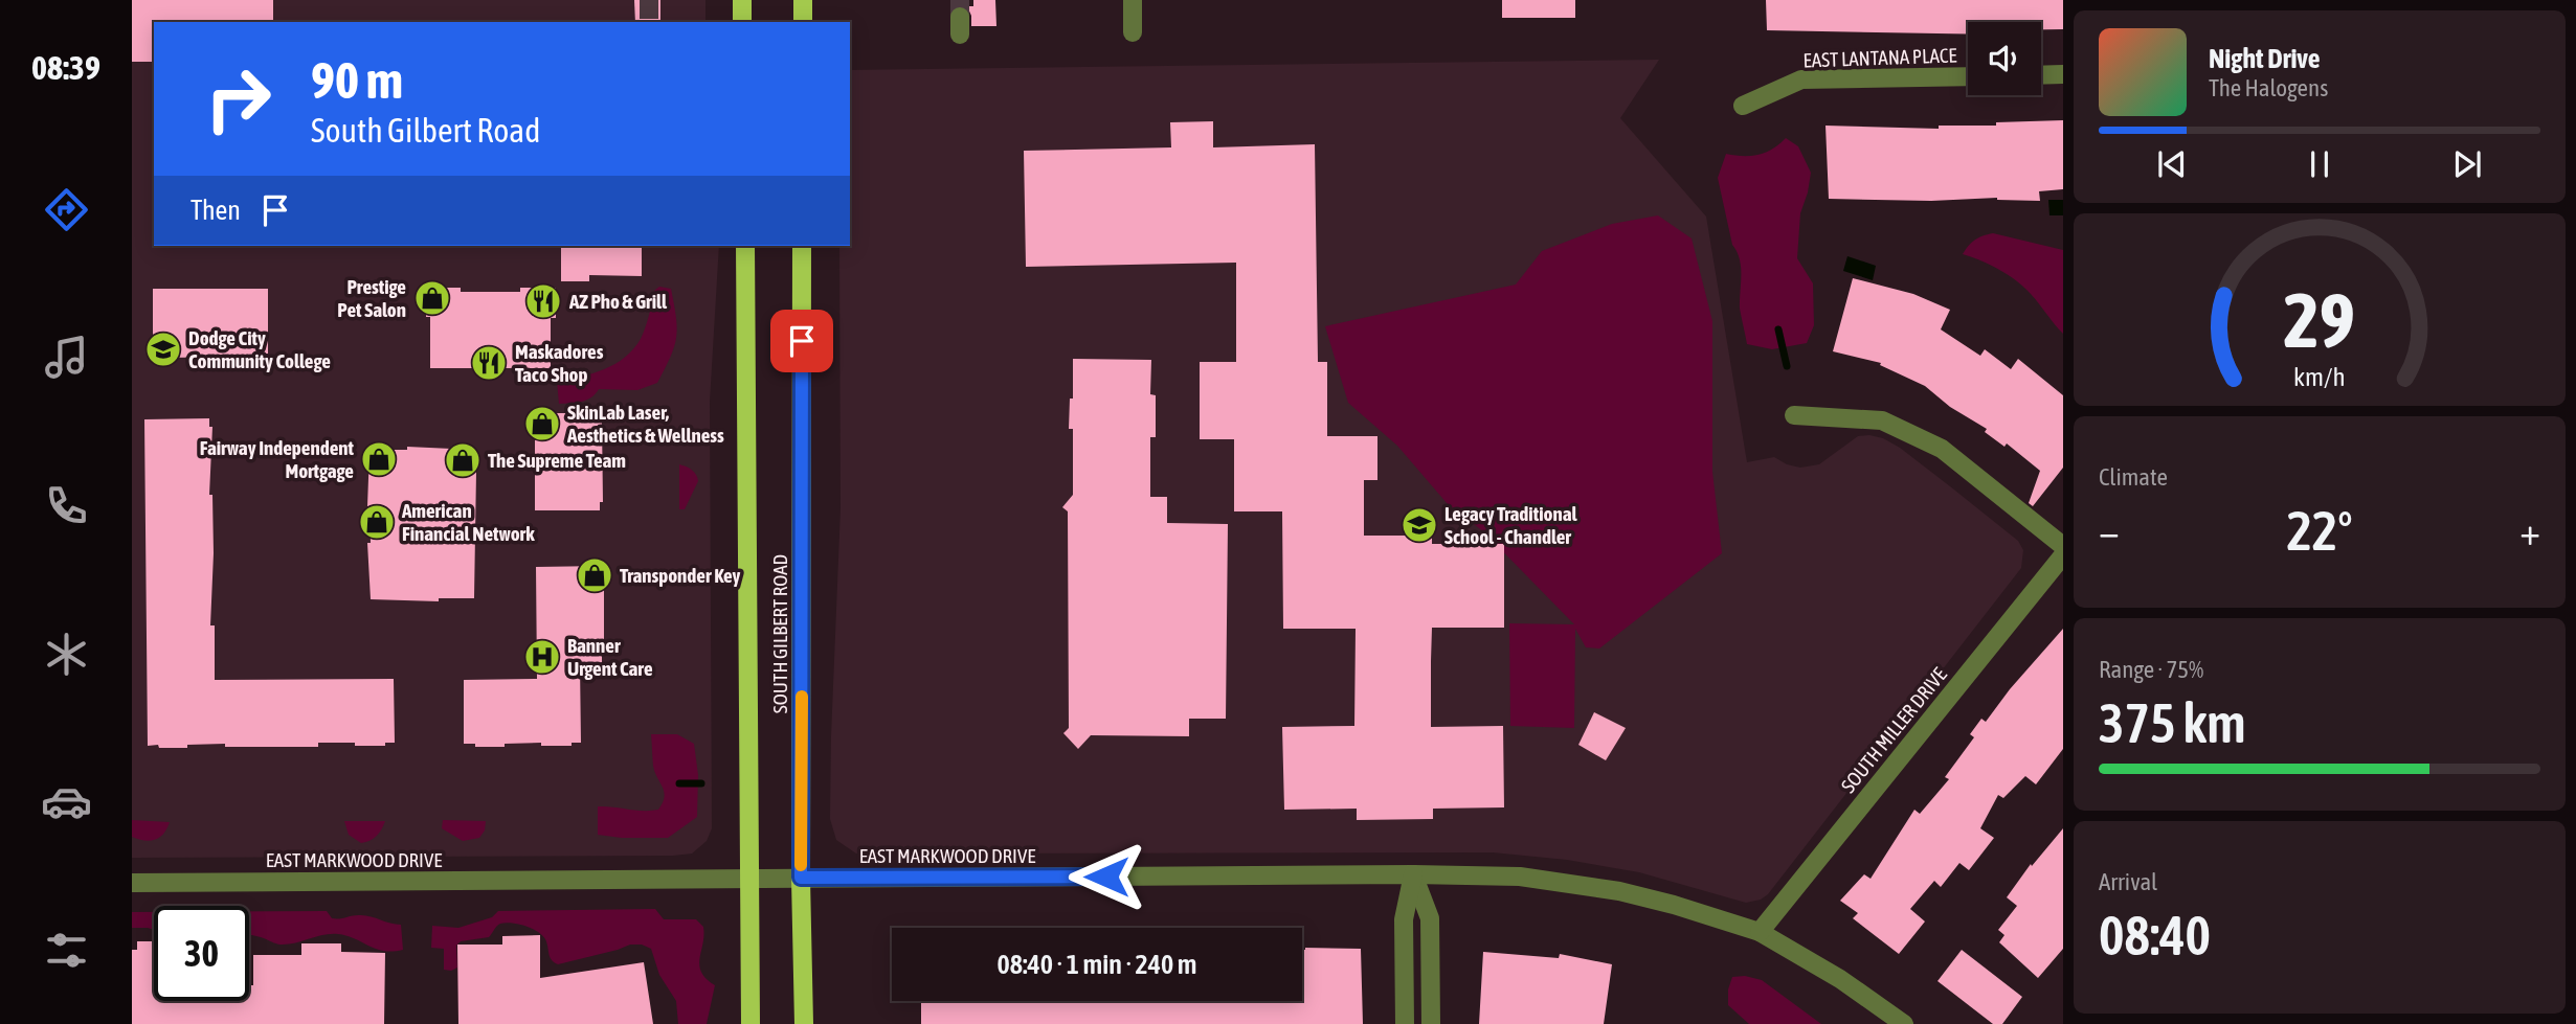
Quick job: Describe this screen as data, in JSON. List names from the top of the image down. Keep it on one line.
{"streets":{"main road":["SOUTH GILBERT ROAD"],"street":["EAST LANTANA PLACE","SOUTH MILLER DRIVE","EAST MARKWOOD DRIVE"]},"crossings":[["SOUTH GILBERT ROAD","EAST MARKWOOD DRIVE"],["SOUTH MILLER DRIVE","EAST MARKWOOD DRIVE"]],"places":{"shop":["Prestige Pet Salon","SkinLab Laser, Aesthetics & Wellness","Fairway Independent Mortgage","The Supreme Team","American Financial Network","Transponder Key"],"restaurant":["AZ Pho & Grill","Maskadores Taco Shop"],"school or university":["Dodge City Community College","Legacy Traditional School - Chandler"],"hospital":["Banner Urgent Care"]},"page":{"tabs":"08:39","turn":["90 m","South Gilbert Road"],"song":["Night Drive","The Halogens"],"then":"Then","tile":["Climate",["Range · 75%","375 km"],["Arrival","08:40"]],"heat":["−","22°","+"],"limit":"30","trip":"08:40 · 1 min · 240 m","gauge":["29","km/h"]}}
